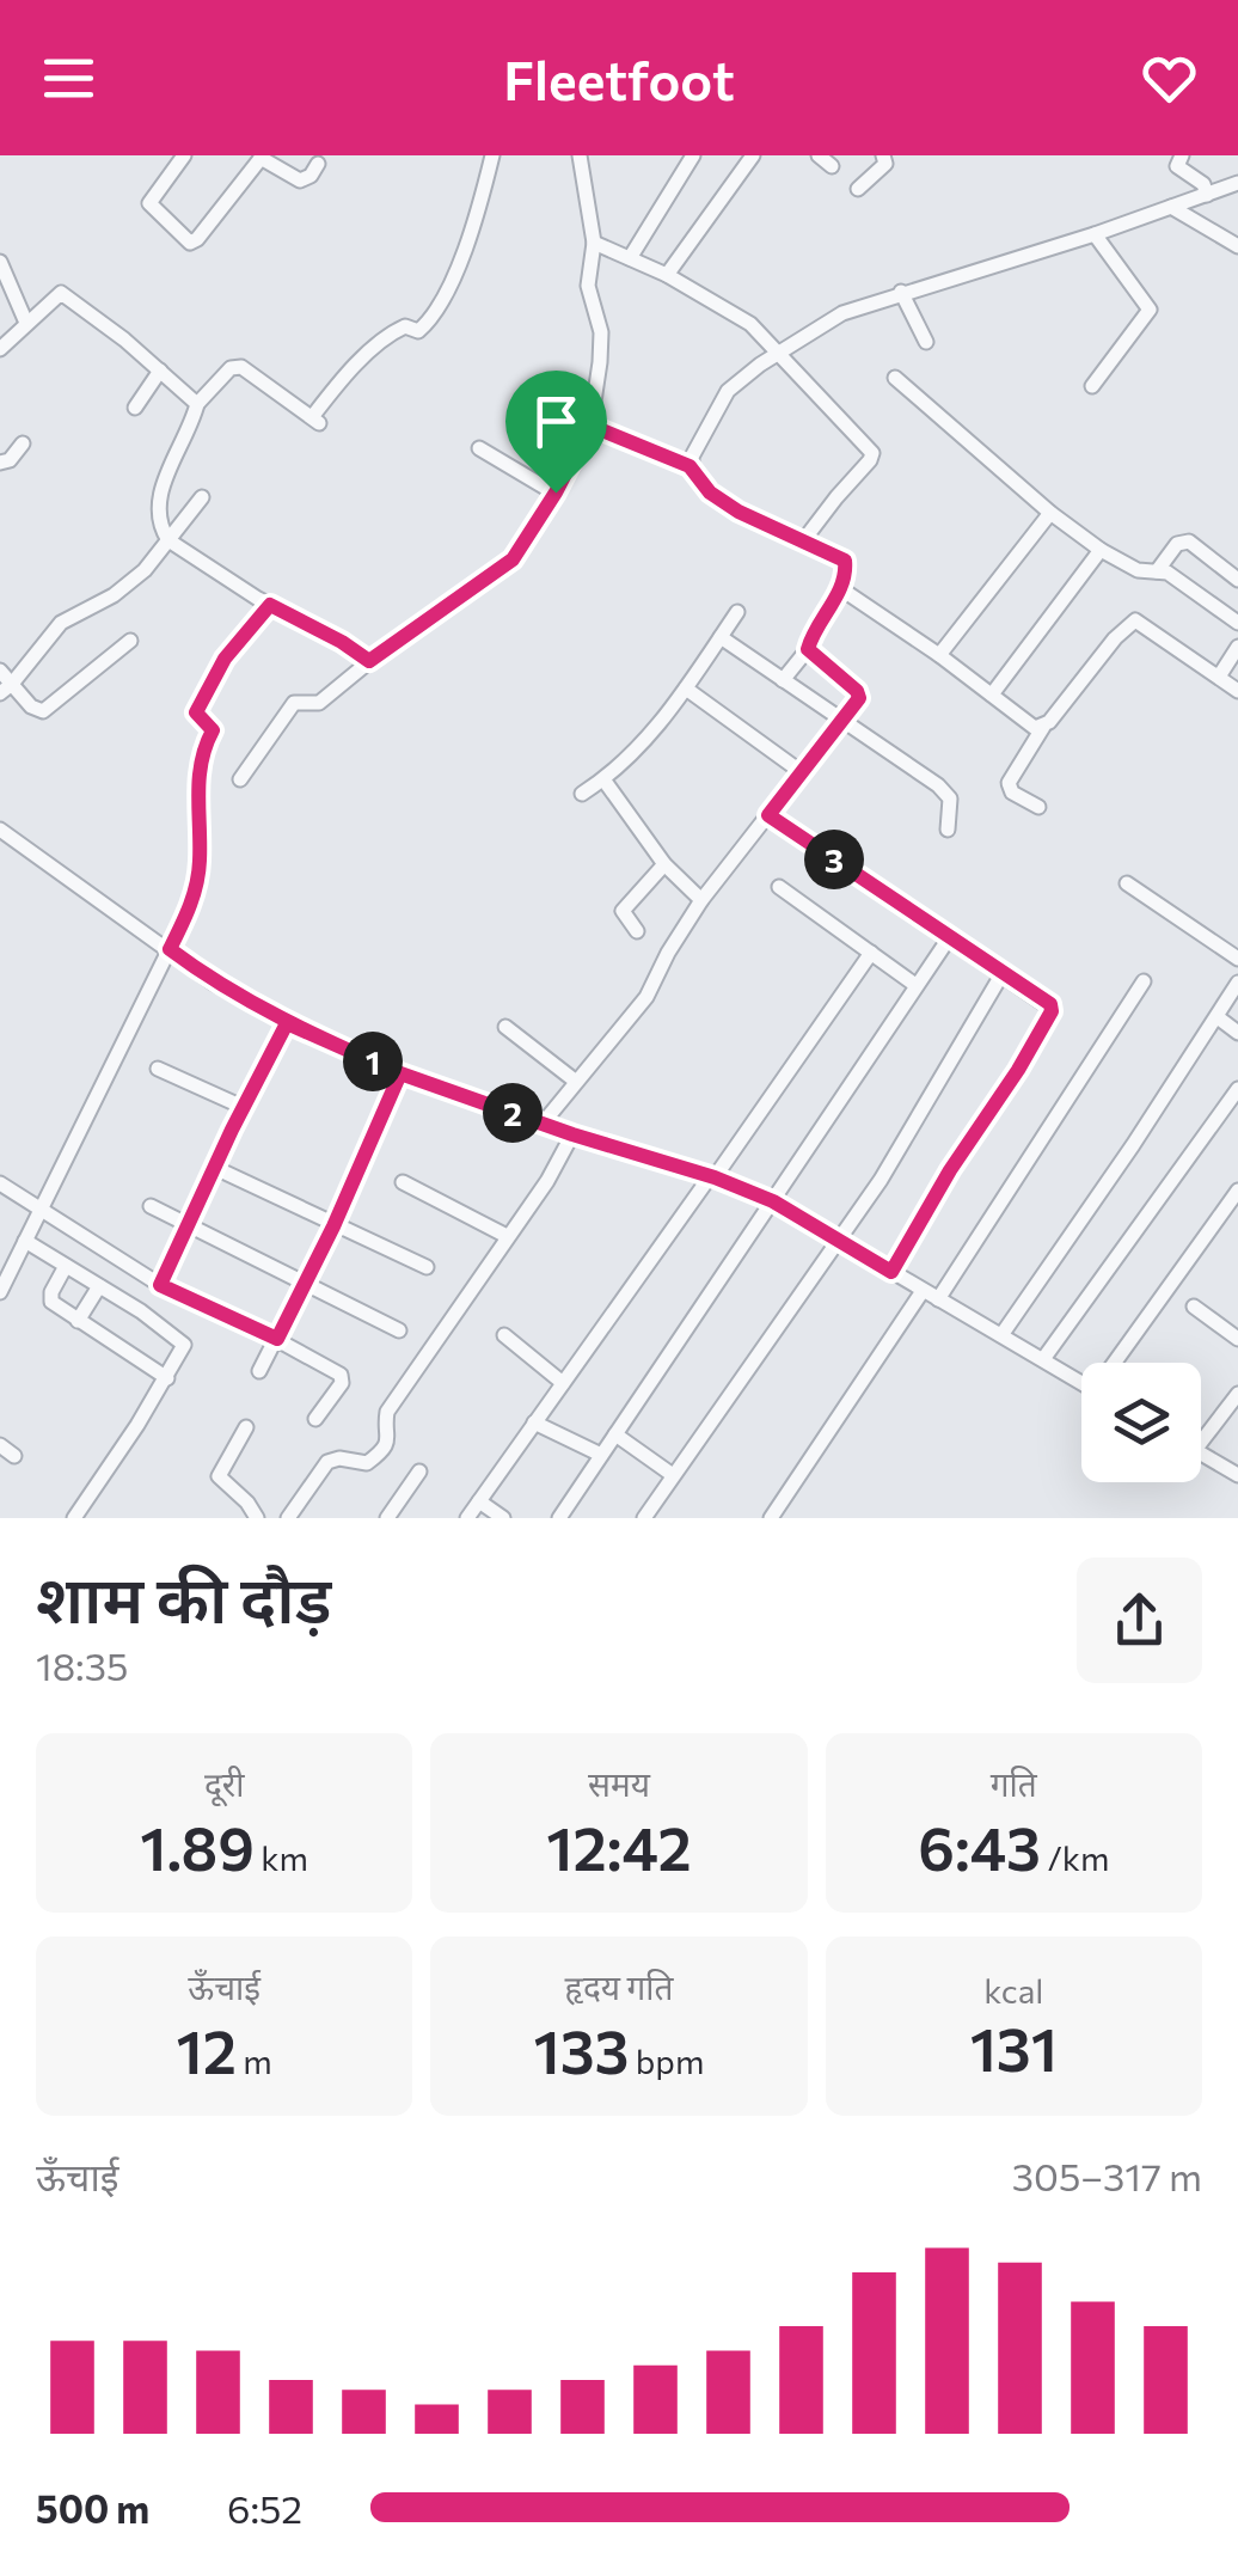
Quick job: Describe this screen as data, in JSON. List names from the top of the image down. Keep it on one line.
{"page":{"header":"Fleetfoot","pins":["3","1","2"],"heading":["शाम की दौड़","18:35"],"stats":[["दूरी","1.89 km"],["समय","12:42"],["गति","6:43 /km"],["ऊँचाई","12 m"],["हृदय गति","133 bpm"],["kcal","131"]],"chart":["ऊँचाई","305–317 m"],"list":[{"name":"500 m","note":"6:52"}]}}
